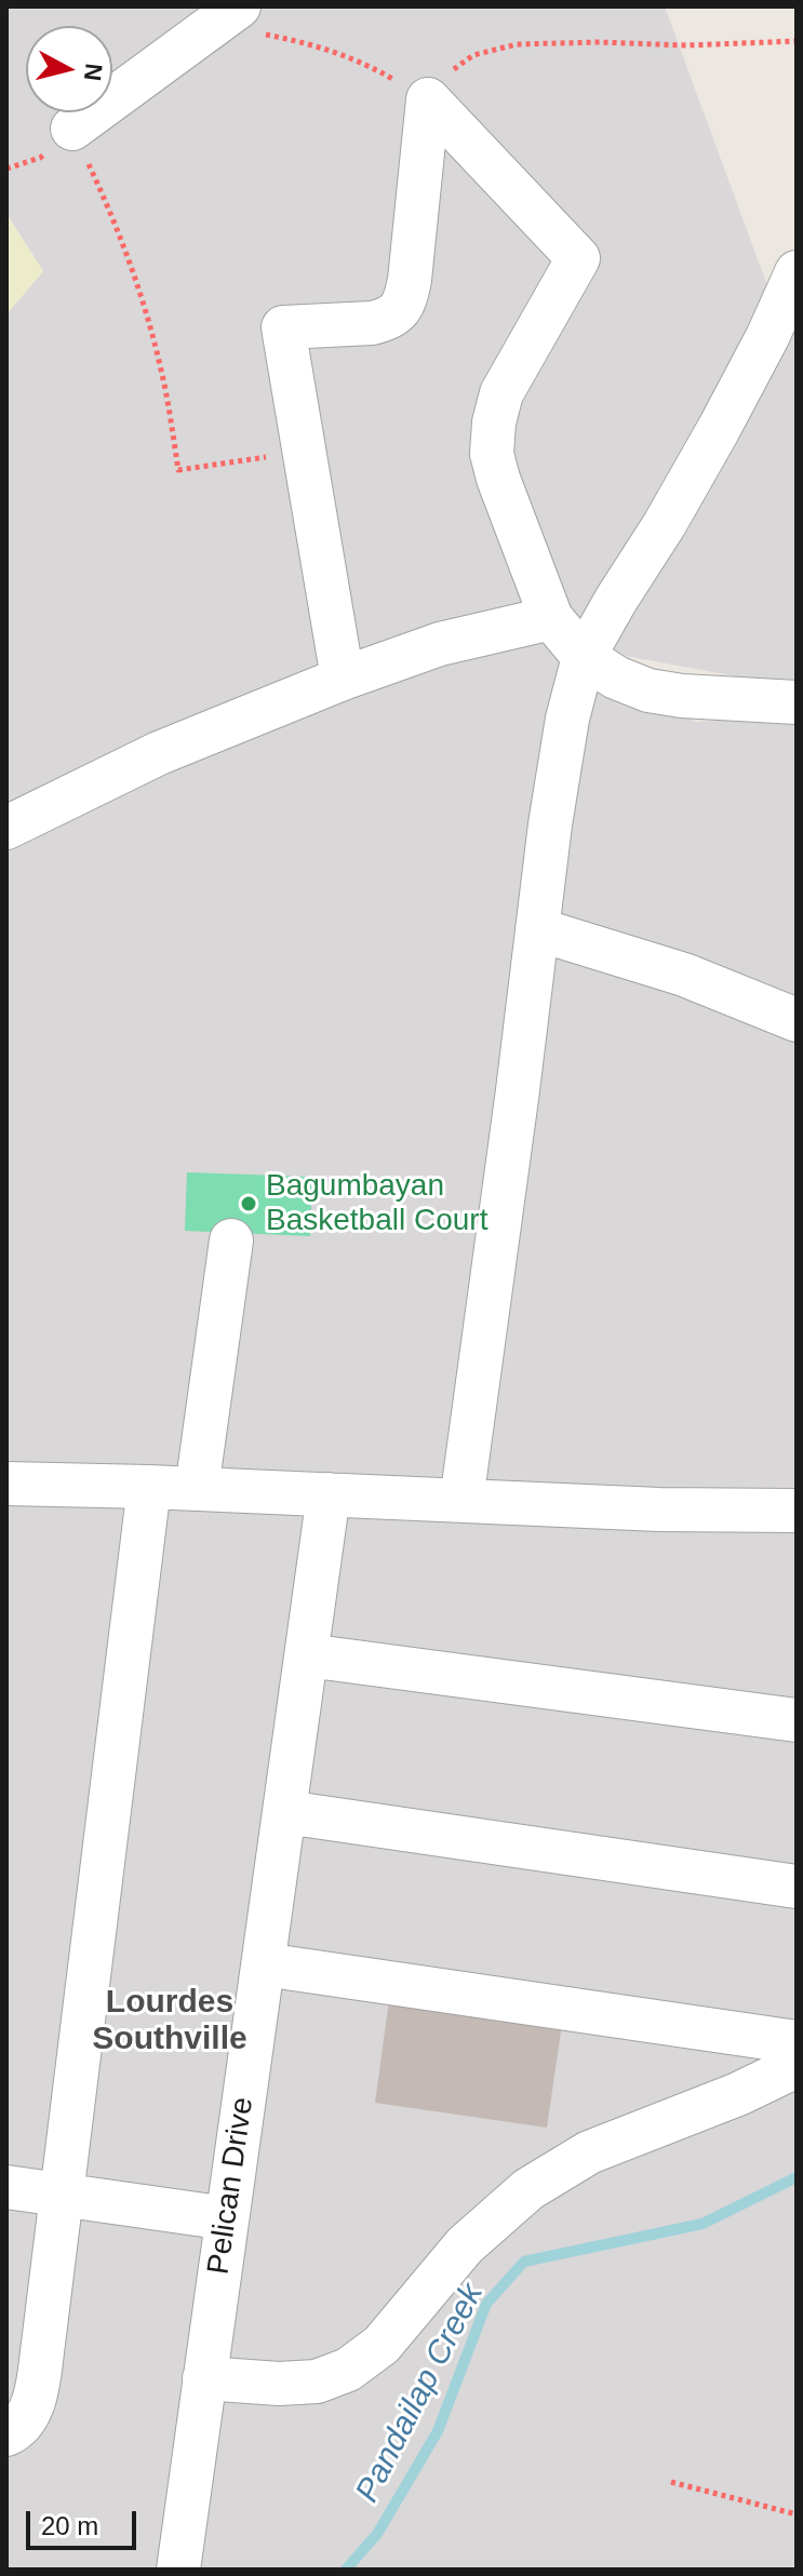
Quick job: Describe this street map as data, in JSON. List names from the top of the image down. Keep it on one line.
{"streets":{"street":["Pelican Drive"]},"districts":["Lourdes Southville"],"water":["Pandailap Creek"],"places":["Bagumbayan Basketball Court"],"scale_bar":"20 m","north":"right"}
